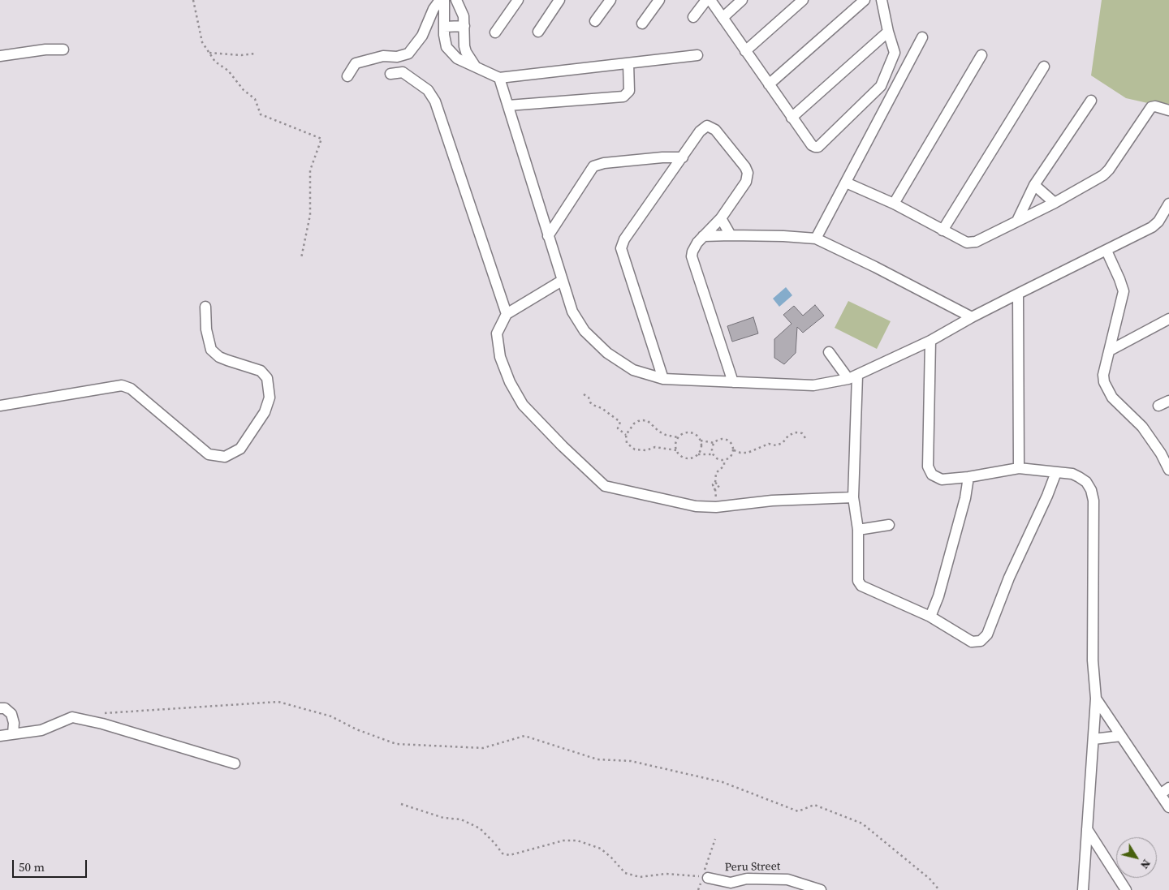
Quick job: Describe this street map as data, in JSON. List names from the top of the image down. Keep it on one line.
{"streets":{"street":["Peru Street"]},"scale_bar":"50 m","north":"bottom right"}
